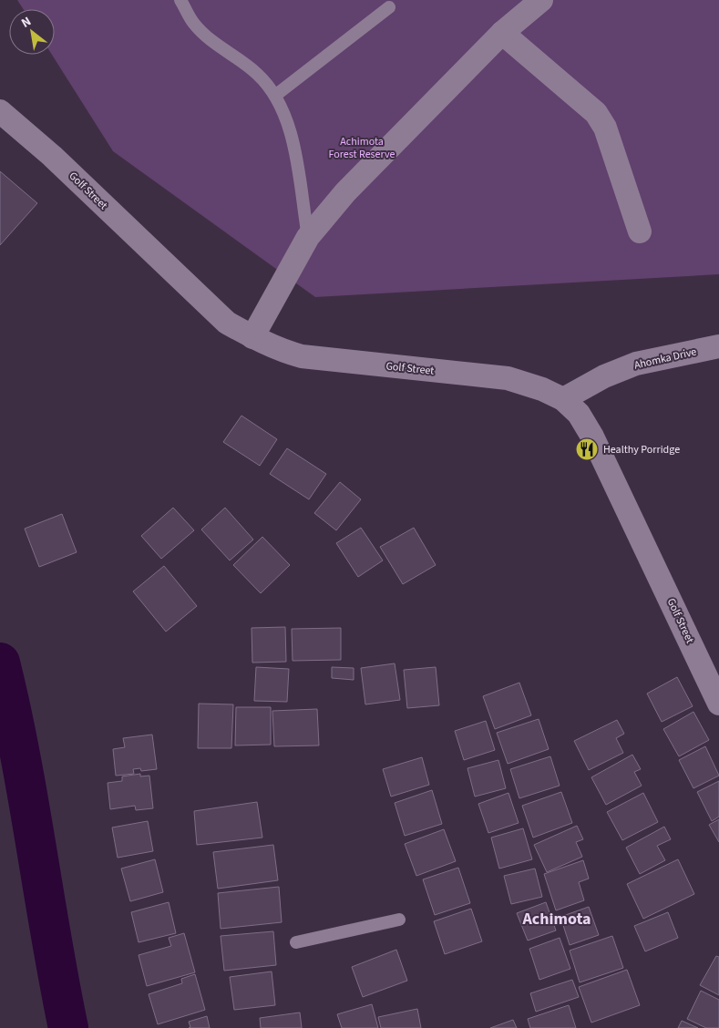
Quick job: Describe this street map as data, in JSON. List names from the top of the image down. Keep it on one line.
{"streets":{"street":["Golf Street","Ahomka Drive"]},"crossings":[["Golf Street","Ahomka Drive"]],"districts":["Achimota"],"parks":["Achimota Forest Reserve"],"places":{"restaurant":["Healthy Porridge"]},"north":"top left"}
